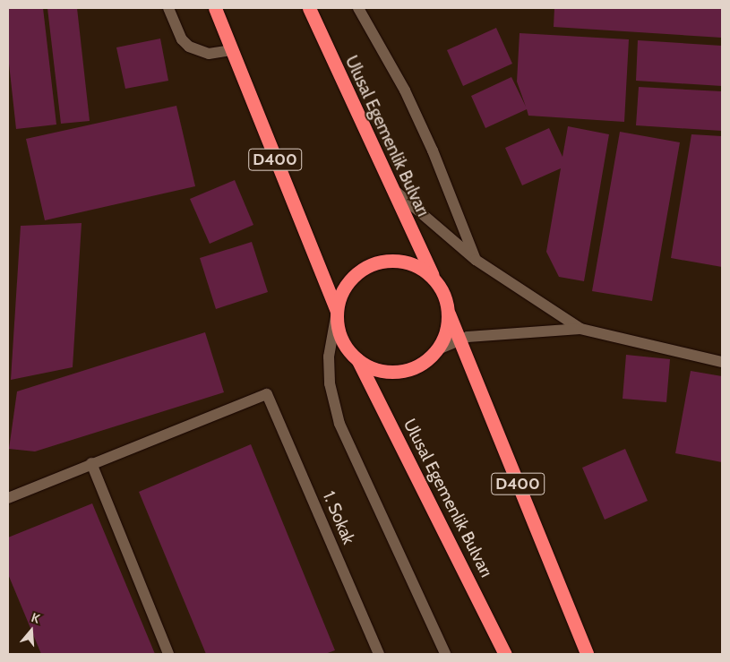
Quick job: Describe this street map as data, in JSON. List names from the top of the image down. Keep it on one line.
{"streets":{"highway":["Ulusal Egemenlik Bulvarı","D400"],"street":["1. Sokak"]},"crossings":[["Ulusal Egemenlik Bulvarı","D400"]],"north":"top"}
